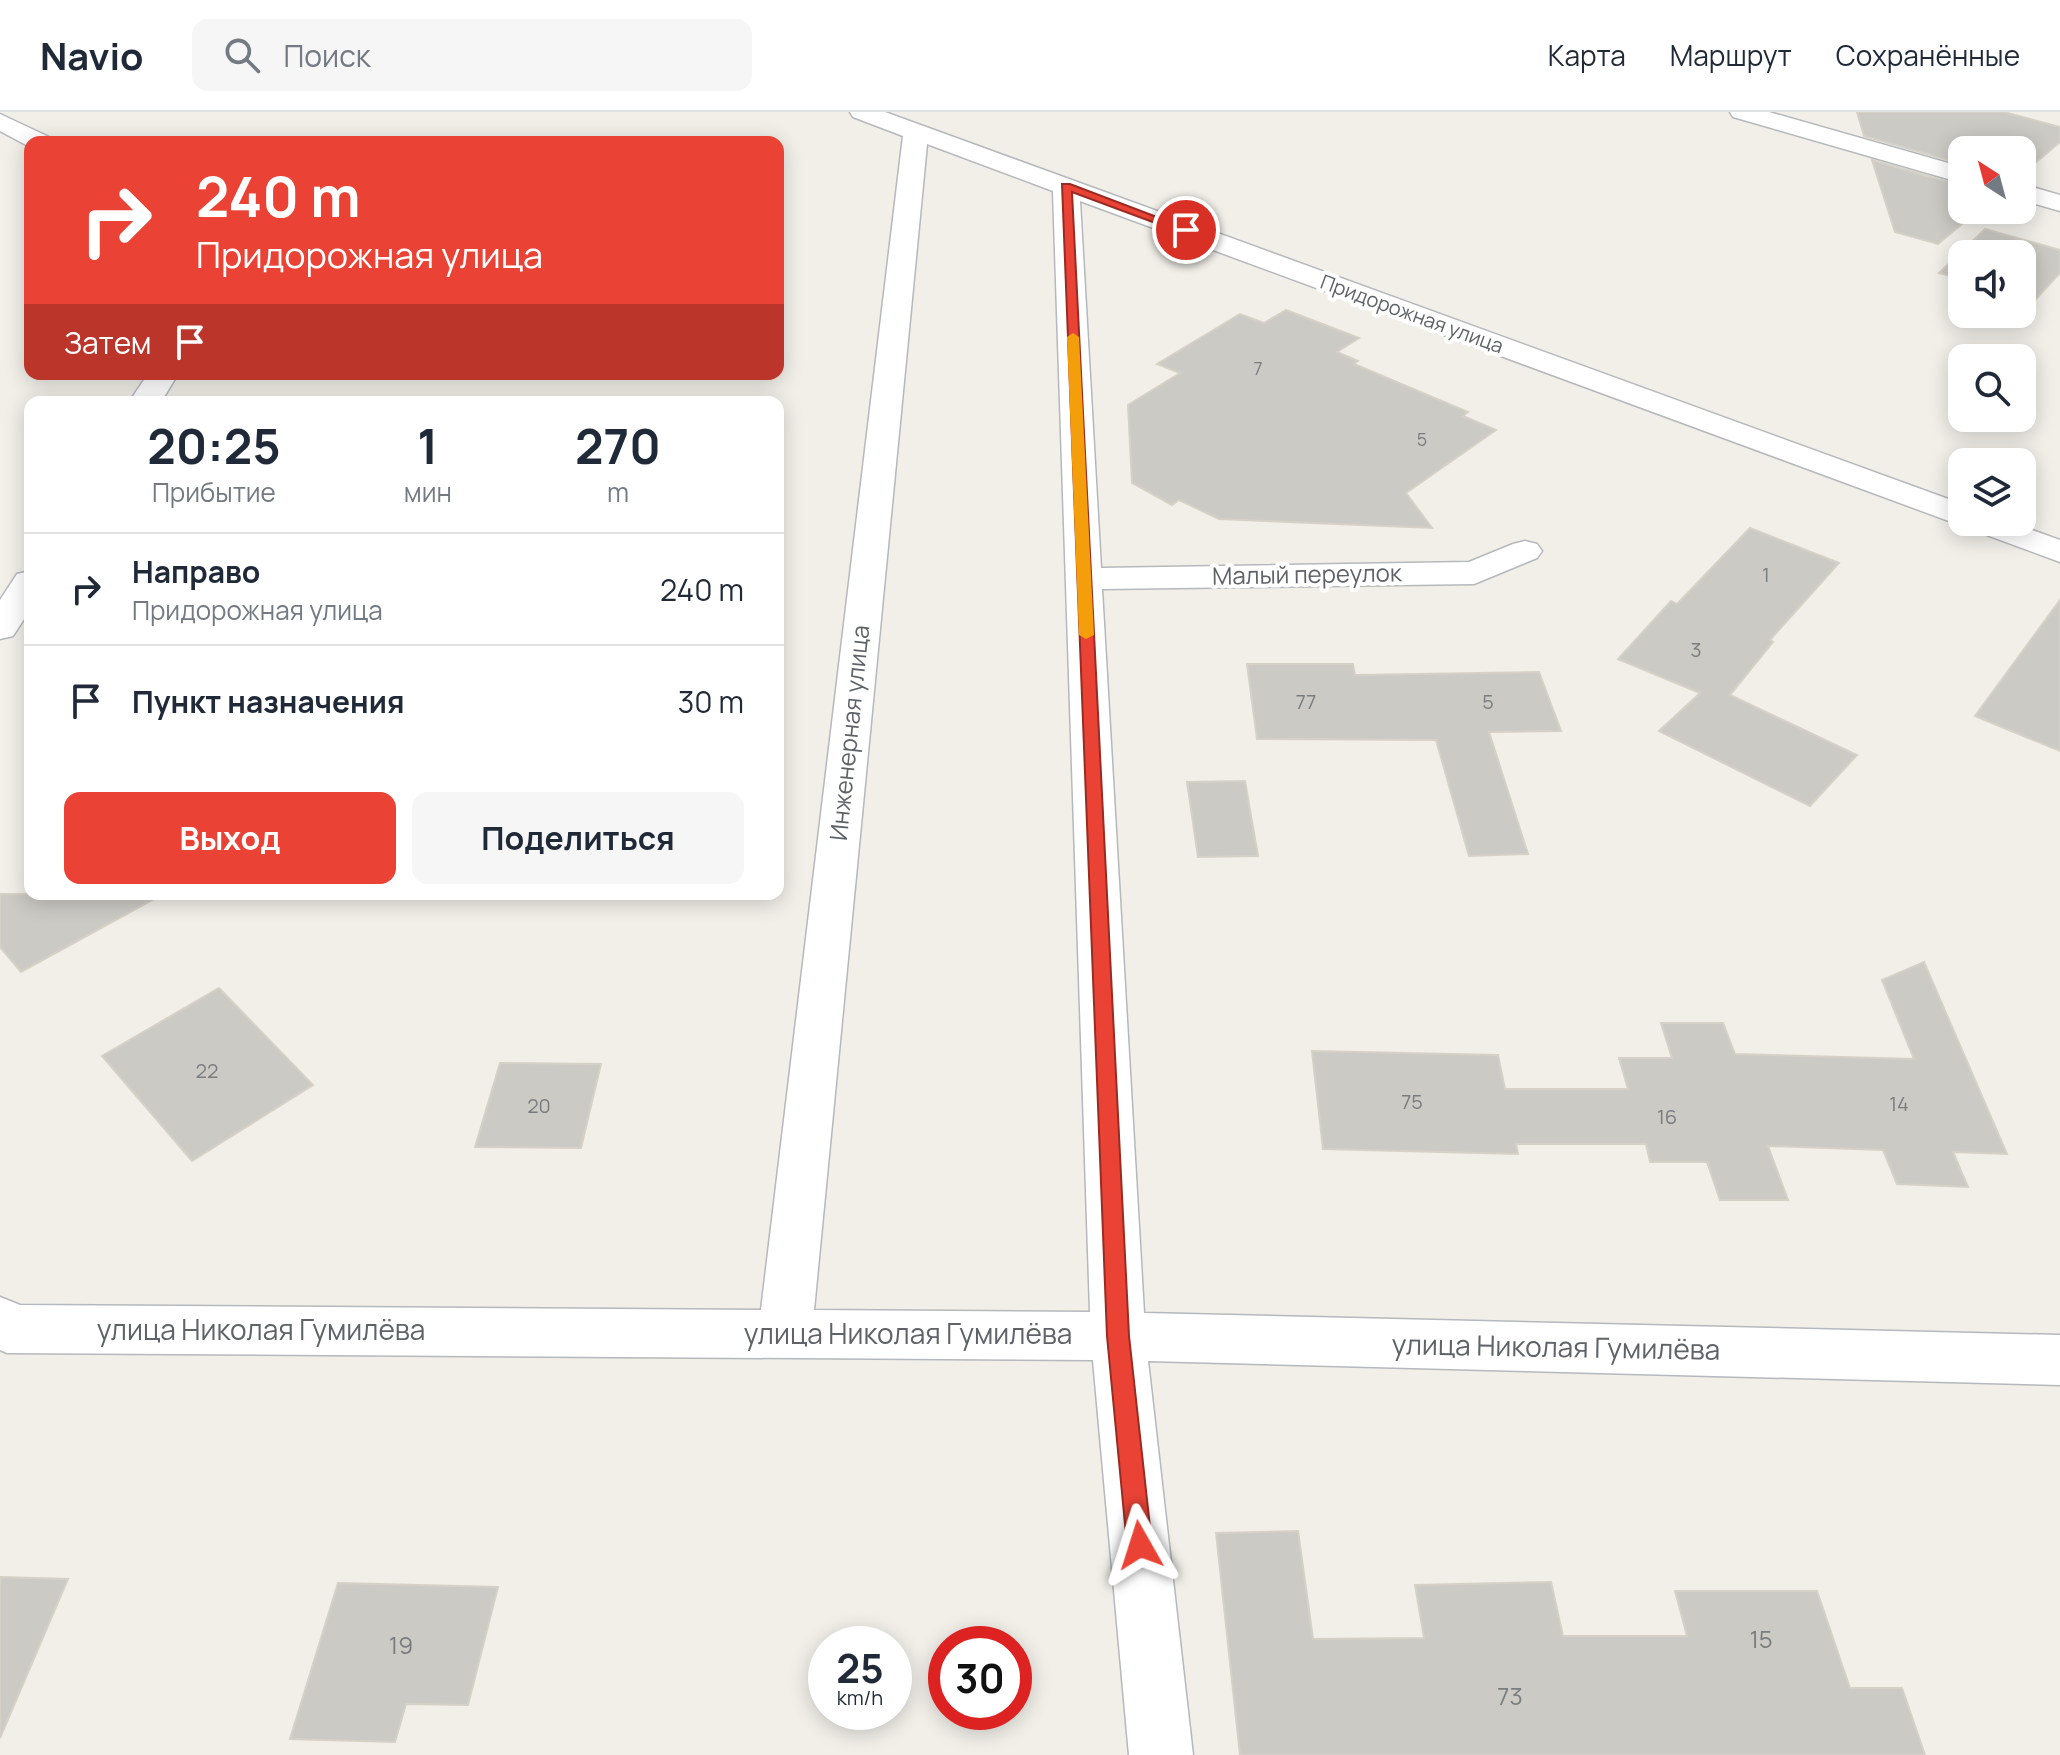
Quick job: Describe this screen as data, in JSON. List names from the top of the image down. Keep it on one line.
{"streets":{"street":["Придорожная улица","Малый переулок","Инженерная улица","улица Николая Гумилёва"]},"crossings":[["Придорожная улица","Инженерная улица"],["Инженерная улица","улица Николая Гумилёва"]],"house_numbers":["7","5","1","3","77","5","22","75","14","20","16","15","19","73"],"north":"top left","page":{"header":"Navio","search":"Поиск","nav":["Карта","Маршрут","Сохранённые"],"turn":["240 m","Придорожная улица"],"then":"Затем","eta":["20:25","Прибытие","1","мин","270","m"],"list":[{"name":"Направо","note":"Придорожная улица","value":"240 m"},{"name":"Пункт назначения","value":"30 m"}],"buttons":["Выход","Поделиться"],"speed":"25 km/h","limit":"30"}}
